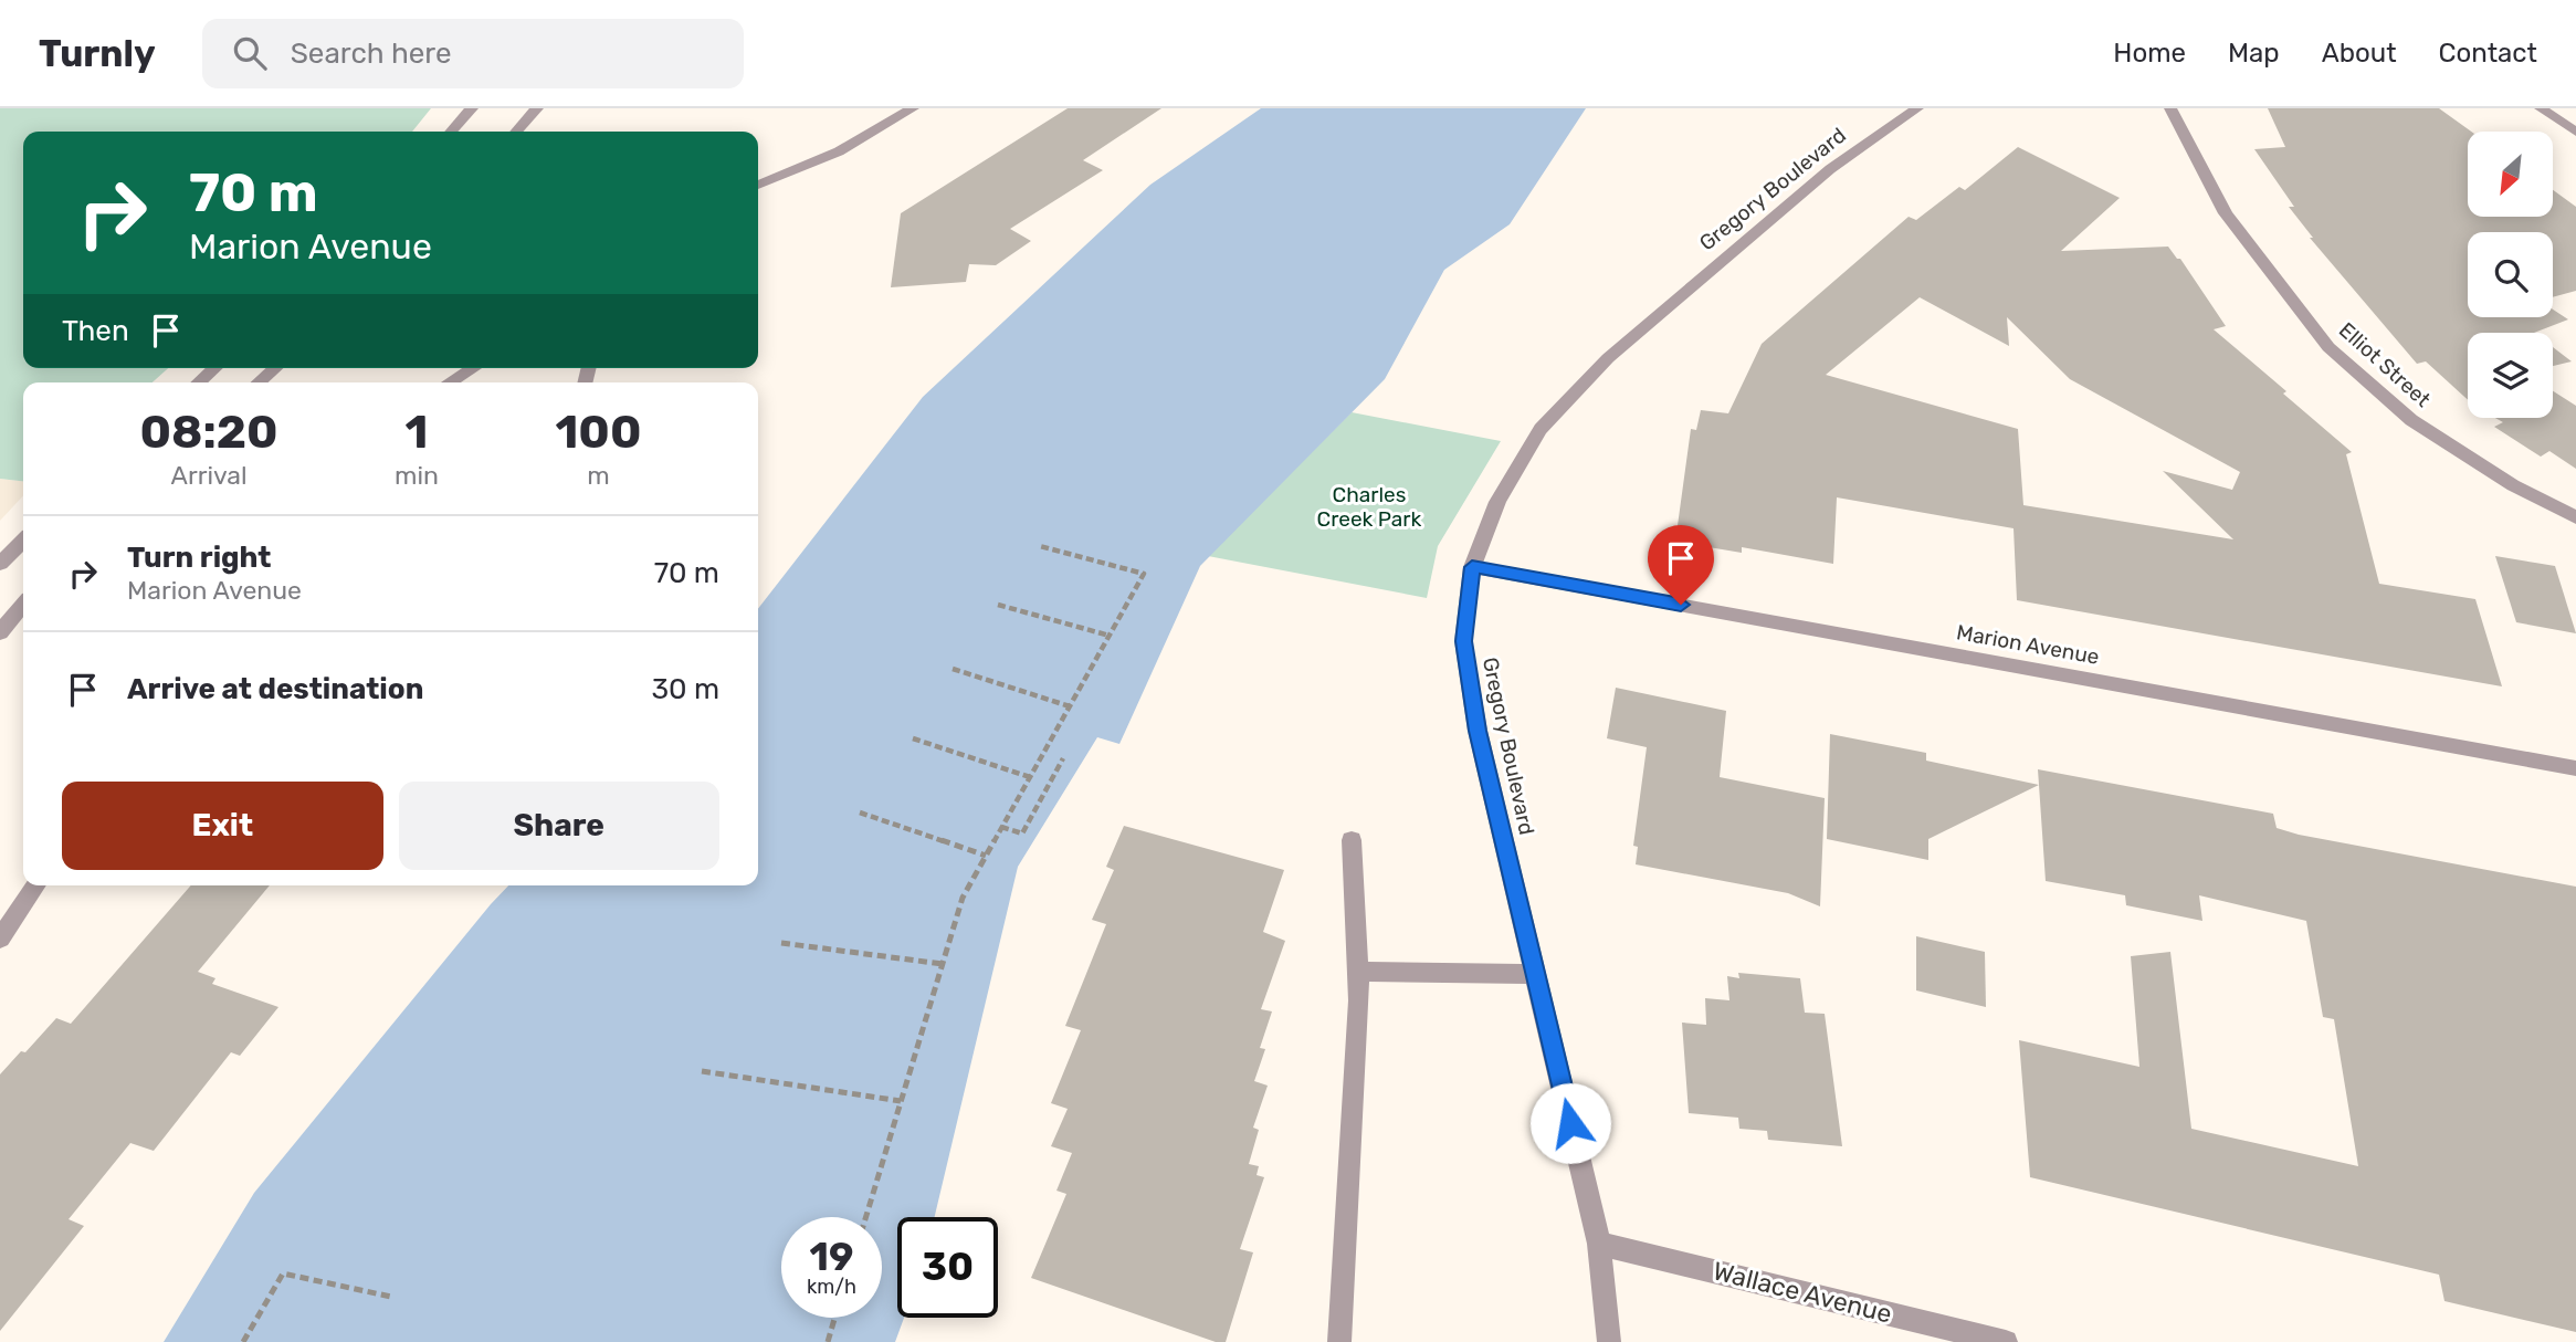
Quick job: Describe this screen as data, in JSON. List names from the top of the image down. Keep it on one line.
{"streets":{"street":["Gregory Boulevard","Elliot Street","Marion Avenue","Wallace Avenue"]},"crossings":[["Gregory Boulevard","Marion Avenue"],["Gregory Boulevard","Wallace Avenue"]],"parks":["Charles Creek Park"],"north":"bottom left","page":{"header":"Turnly","search":"Search here","nav":["Home","Map","About","Contact"],"turn":["70 m","Marion Avenue"],"then":"Then","eta":["08:20","Arrival","1","min","100","m"],"list":[{"name":"Turn right","note":"Marion Avenue","value":"70 m"},{"name":"Arrive at destination","value":"30 m"}],"buttons":["Exit","Share"],"speed":"19 km/h","limit":"30"}}
